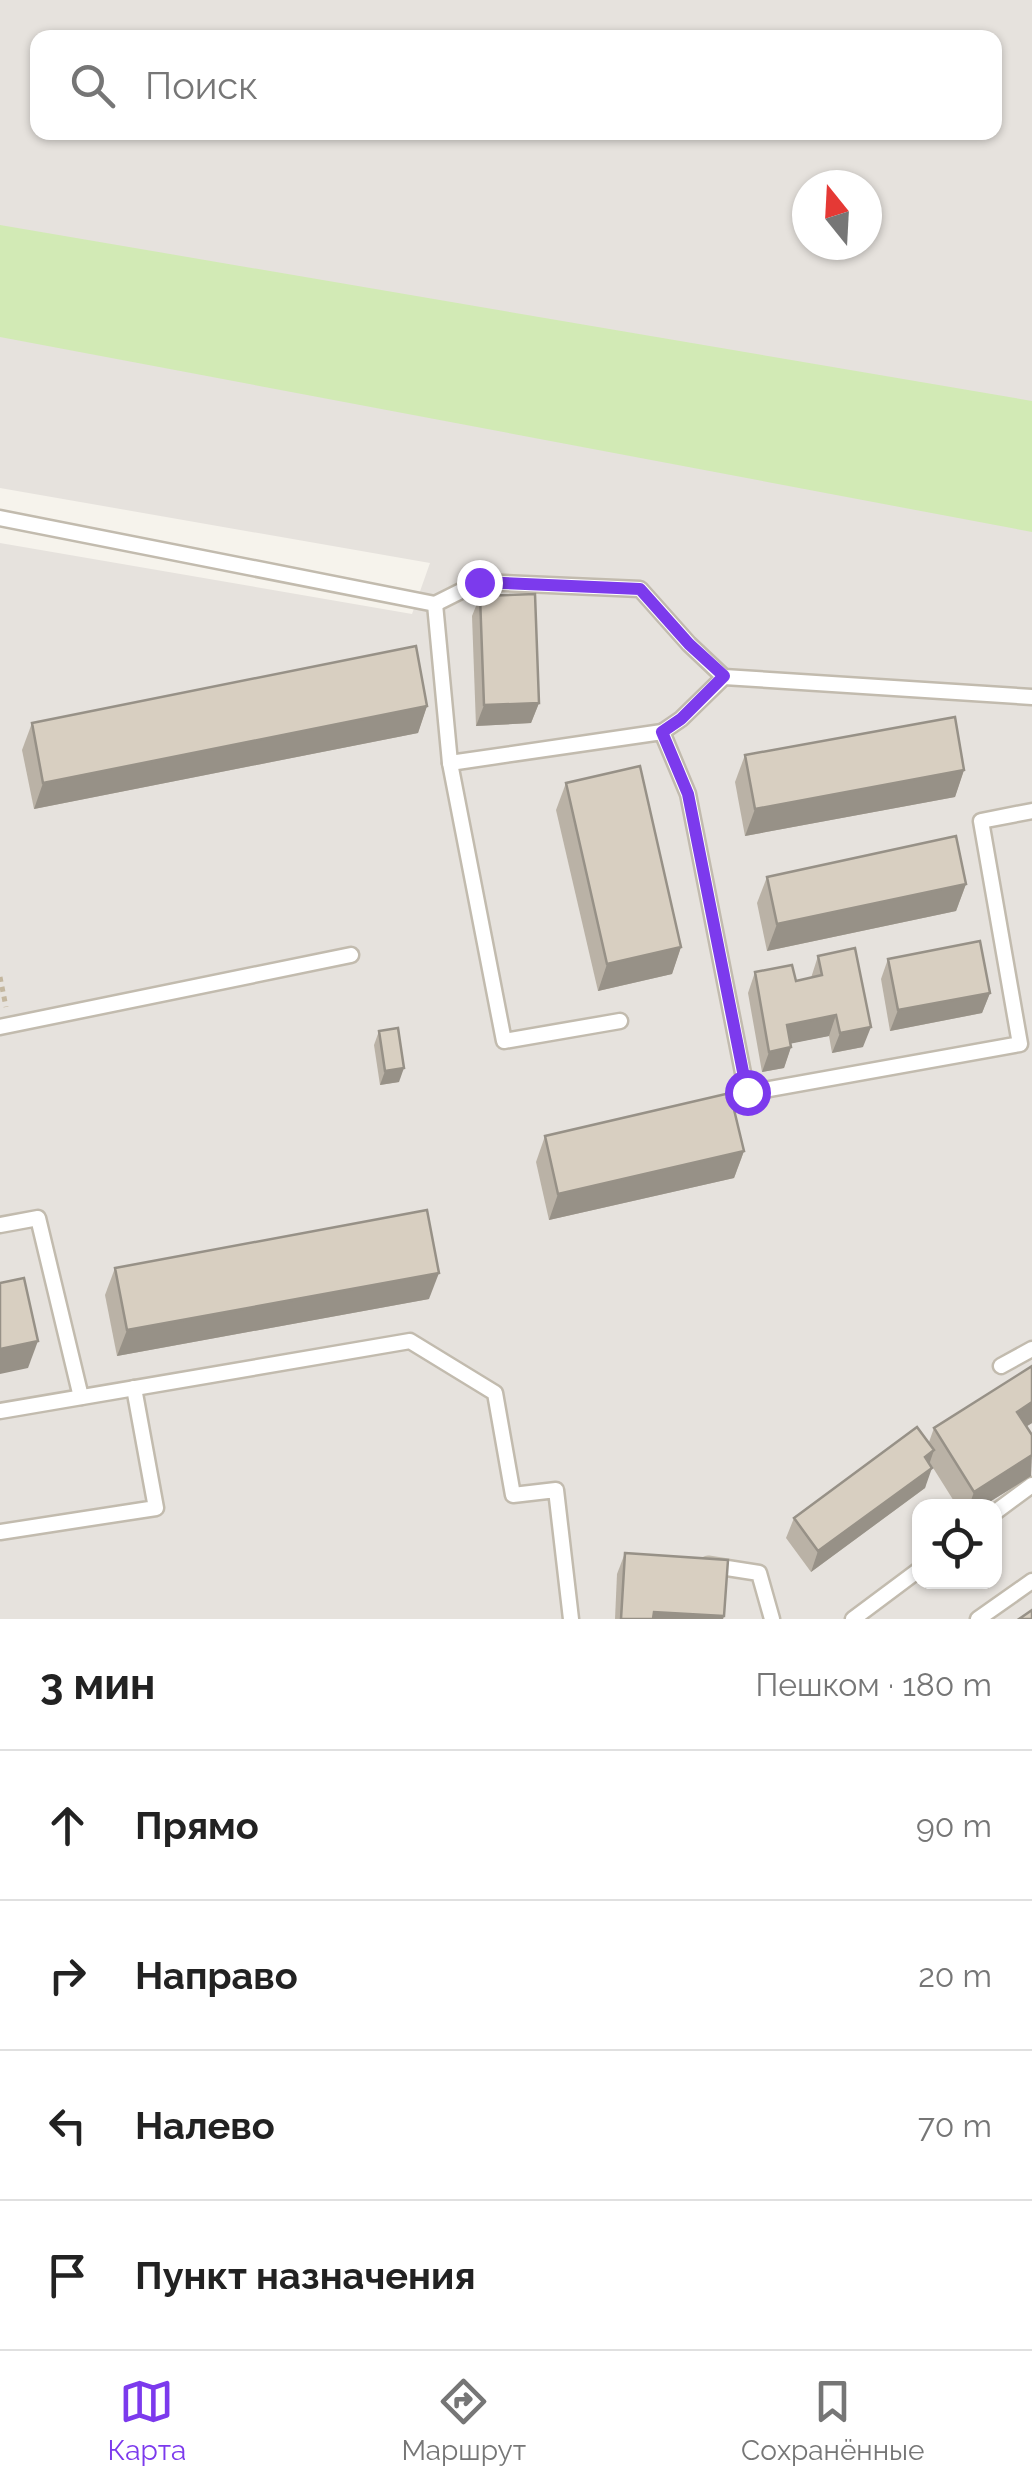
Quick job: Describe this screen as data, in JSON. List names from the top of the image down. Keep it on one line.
{"north":"top","page":{"search":"Поиск","heading":["3 мин","Пешком · 180 m"],"list":[["Прямо","90 m"],["Направо","20 m"],["Налево","70 m"],"Пункт назначения"],"nav":["Карта","Маршрут","Сохранённые"]}}
